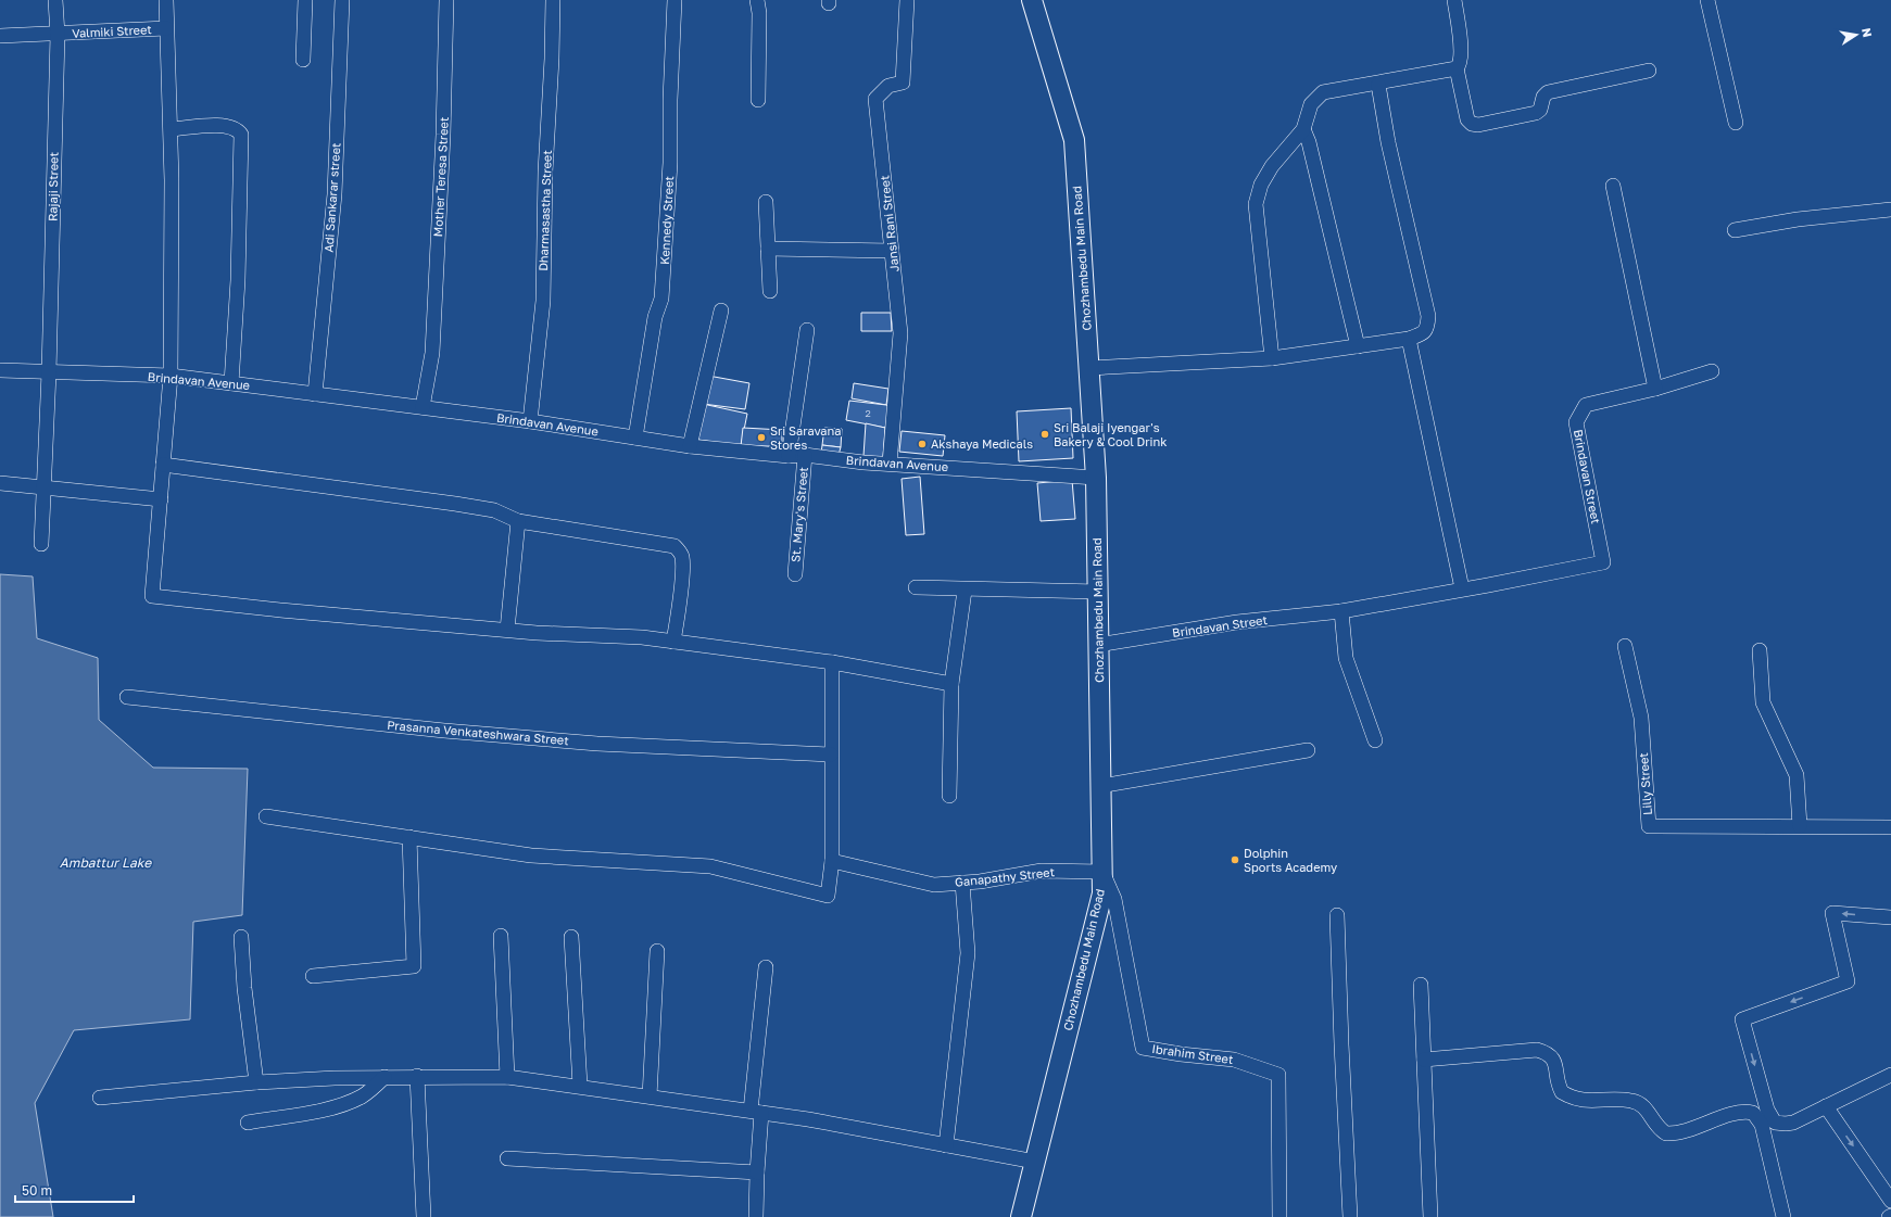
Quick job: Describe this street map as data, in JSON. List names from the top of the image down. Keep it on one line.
{"streets":{"street":["Valmiki Street","Mother Teresa Street","Rajaji Street","Adi Sankarar street","Dharmasastha Street","Kennedy Street","Jansi Rani Street","Chozhambedu Main Road","Brindavan Avenue","Brindavan Street","St. Mary's Street","Prasanna Venkateshwara Street","Lilly Street","Ganapathy Street","Ibrahim Street"]},"crossings":[["Valmiki Street","Rajaji Street"],["Mother Teresa Street","Brindavan Avenue"],["Rajaji Street","Brindavan Avenue"],["Adi Sankarar street","Brindavan Avenue"],["Dharmasastha Street","Brindavan Avenue"],["Kennedy Street","Brindavan Avenue"],["Jansi Rani Street","Brindavan Avenue"],["Chozhambedu Main Road","Brindavan Avenue"],["Chozhambedu Main Road","Brindavan Street"],["Chozhambedu Main Road","Ganapathy Street"],["Chozhambedu Main Road","Ibrahim Street"],["Brindavan Avenue","St. Mary's Street"],["Ganapathy Street","Ibrahim Street"]],"water":["Ambattur Lake"],"places":["Sri Balaji Iyengar's Bakery & Cool Drink","Sri Saravana Stores","Akshaya Medicals","Dolphin Sports Academy"],"house_numbers":["2"],"scale_bar":"50 m","north":"right"}
